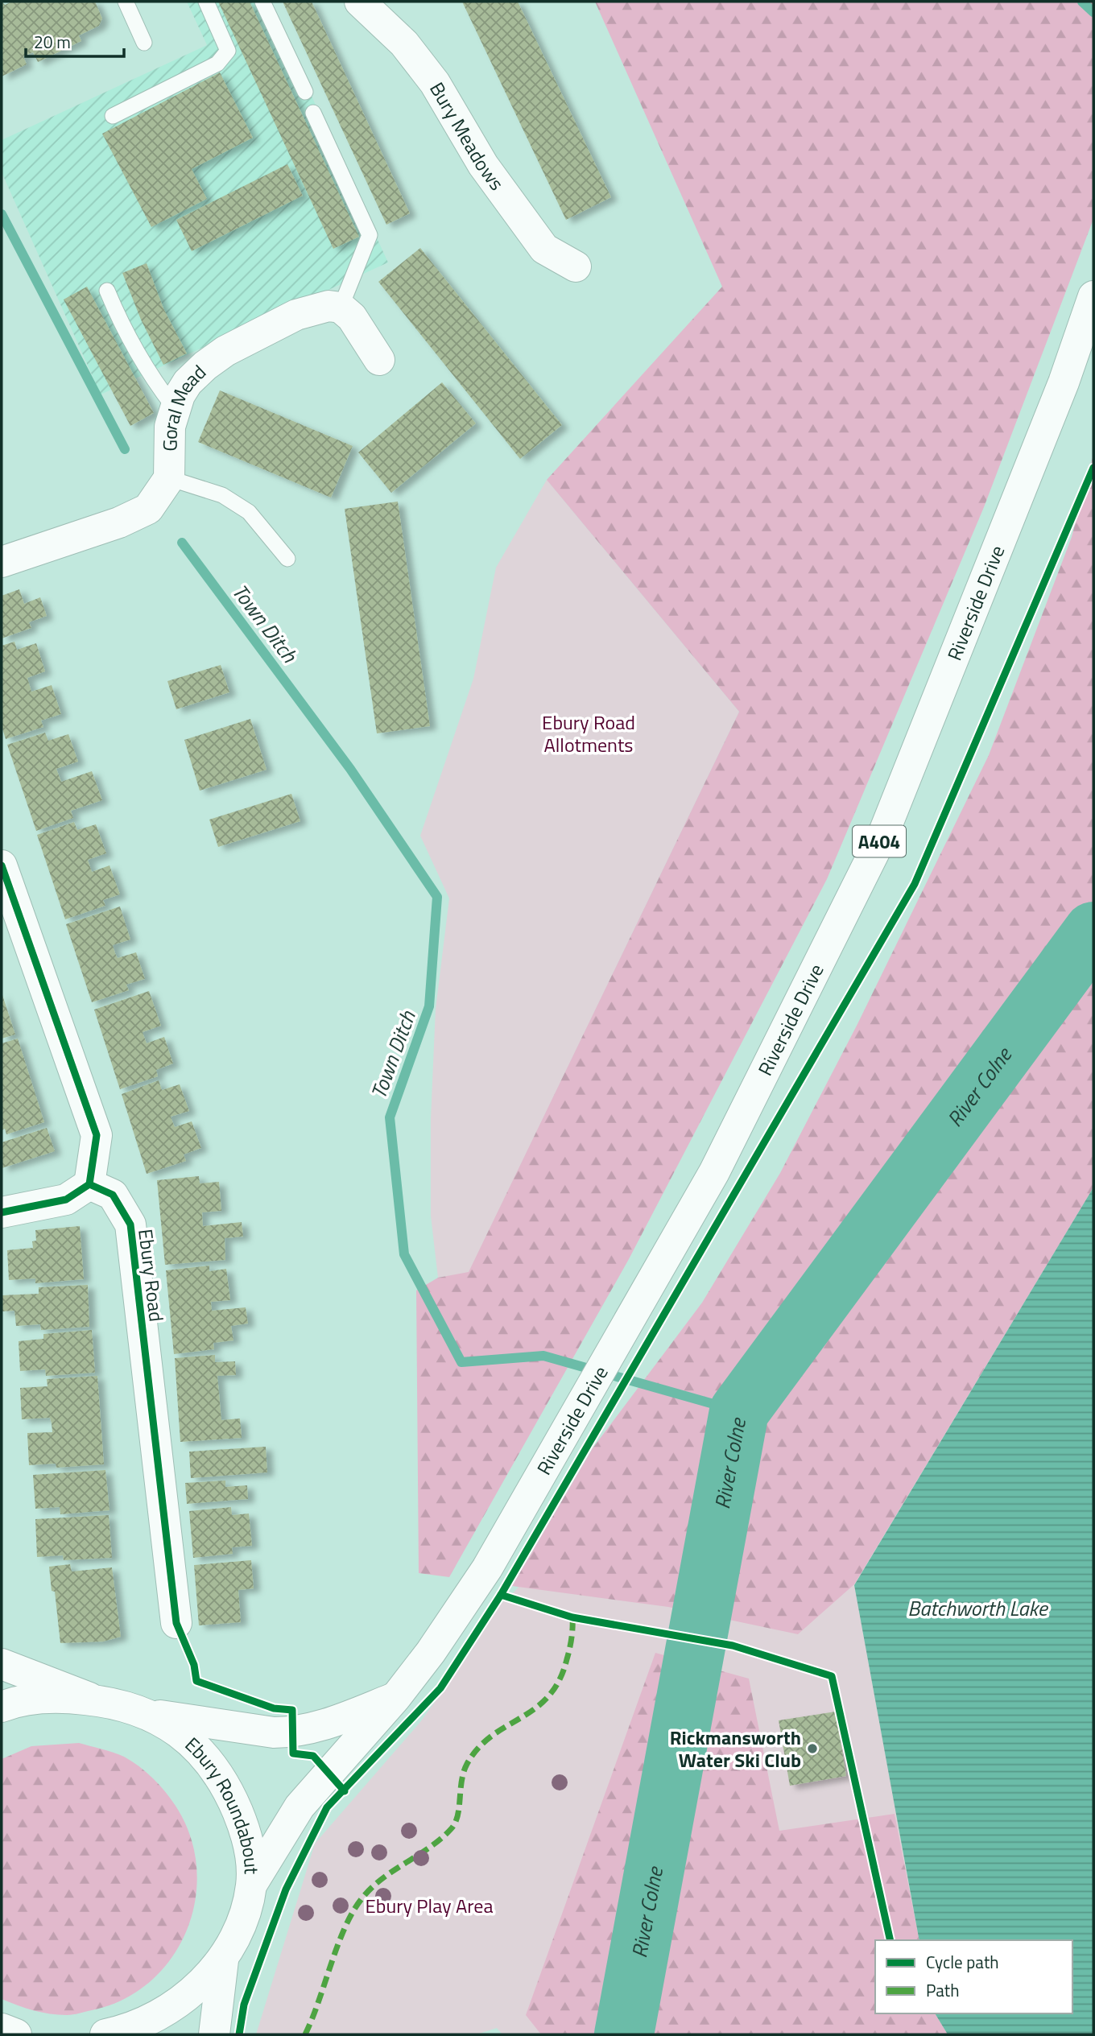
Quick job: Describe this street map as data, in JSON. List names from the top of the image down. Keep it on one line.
{"streets":{"main road":["Bury Meadows","Goral Mead","Riverside Drive","A404","Ebury Road","Ebury Roundabout"]},"crossings":[["Riverside Drive","Ebury Roundabout"]],"water":["Town Ditch","River Colne","Batchworth Lake"],"parks":["Ebury Road Allotments","Ebury Play Area"],"places":["Rickmansworth Water Ski Club"],"legend":["Cycle path","Path"],"scale_bar":"20 m"}
